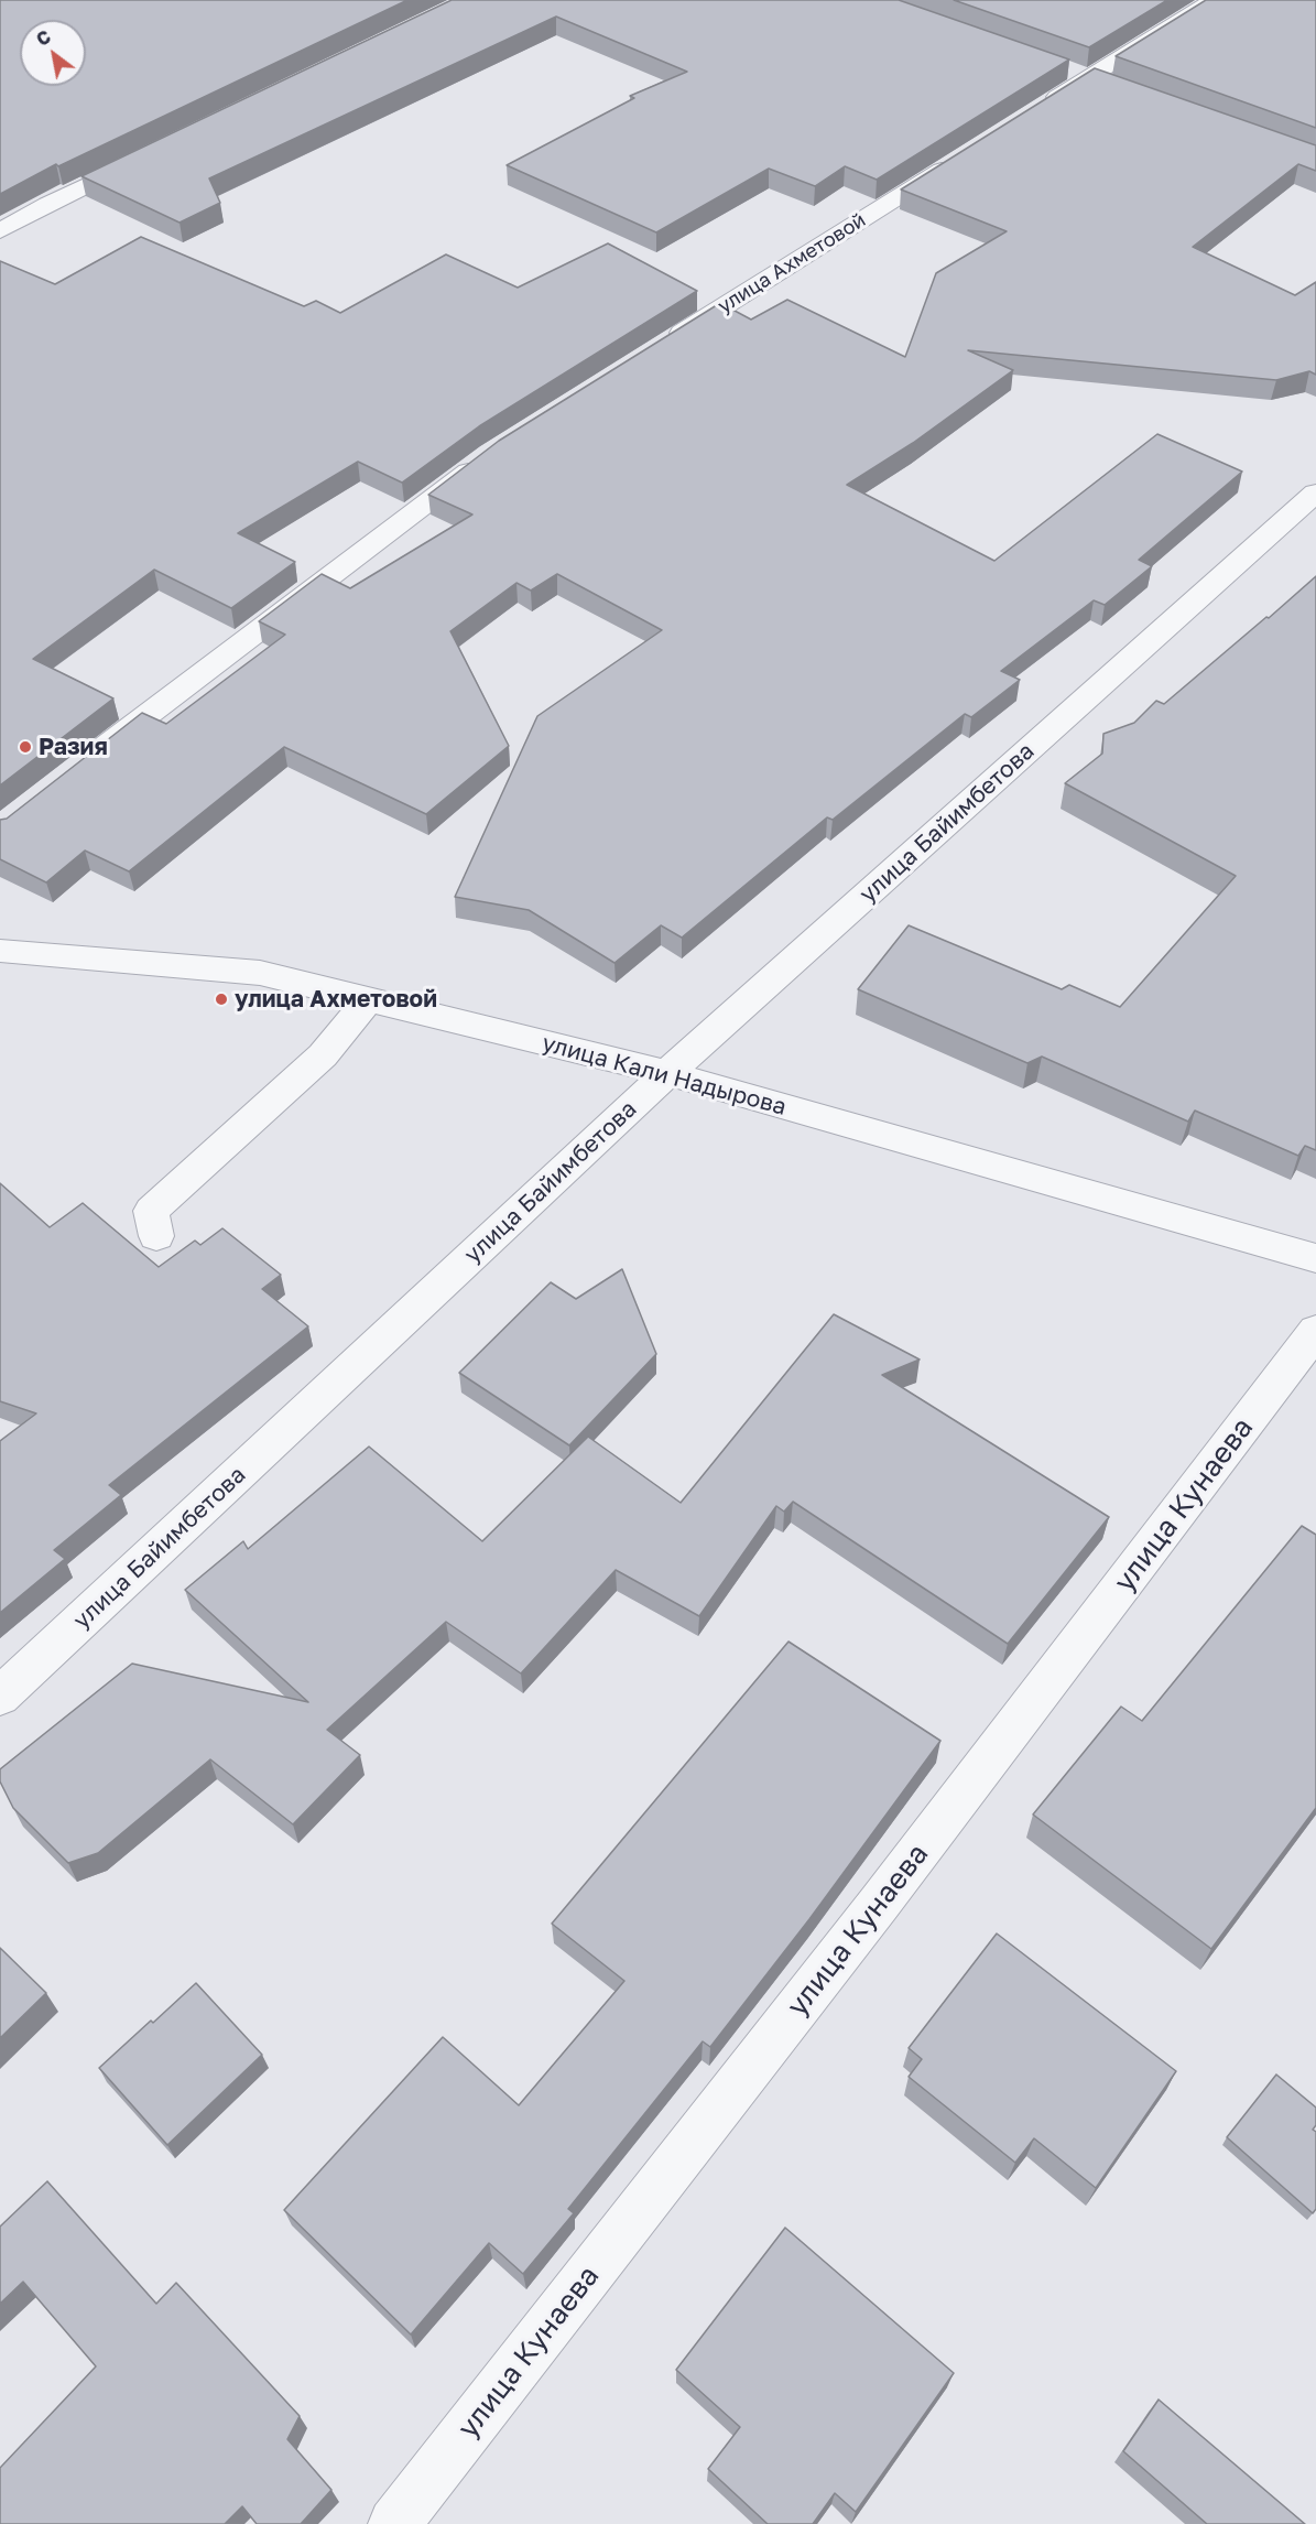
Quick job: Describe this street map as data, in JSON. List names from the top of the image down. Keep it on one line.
{"streets":{"street":["улица Ахметовой","улица Байимбетова","улица Кали Надырова","улица Кунаева"]},"crossings":[["улица Байимбетова","улица Кали Надырова"]],"places":["Разия","улица Ахметовой"],"north":"top left"}
